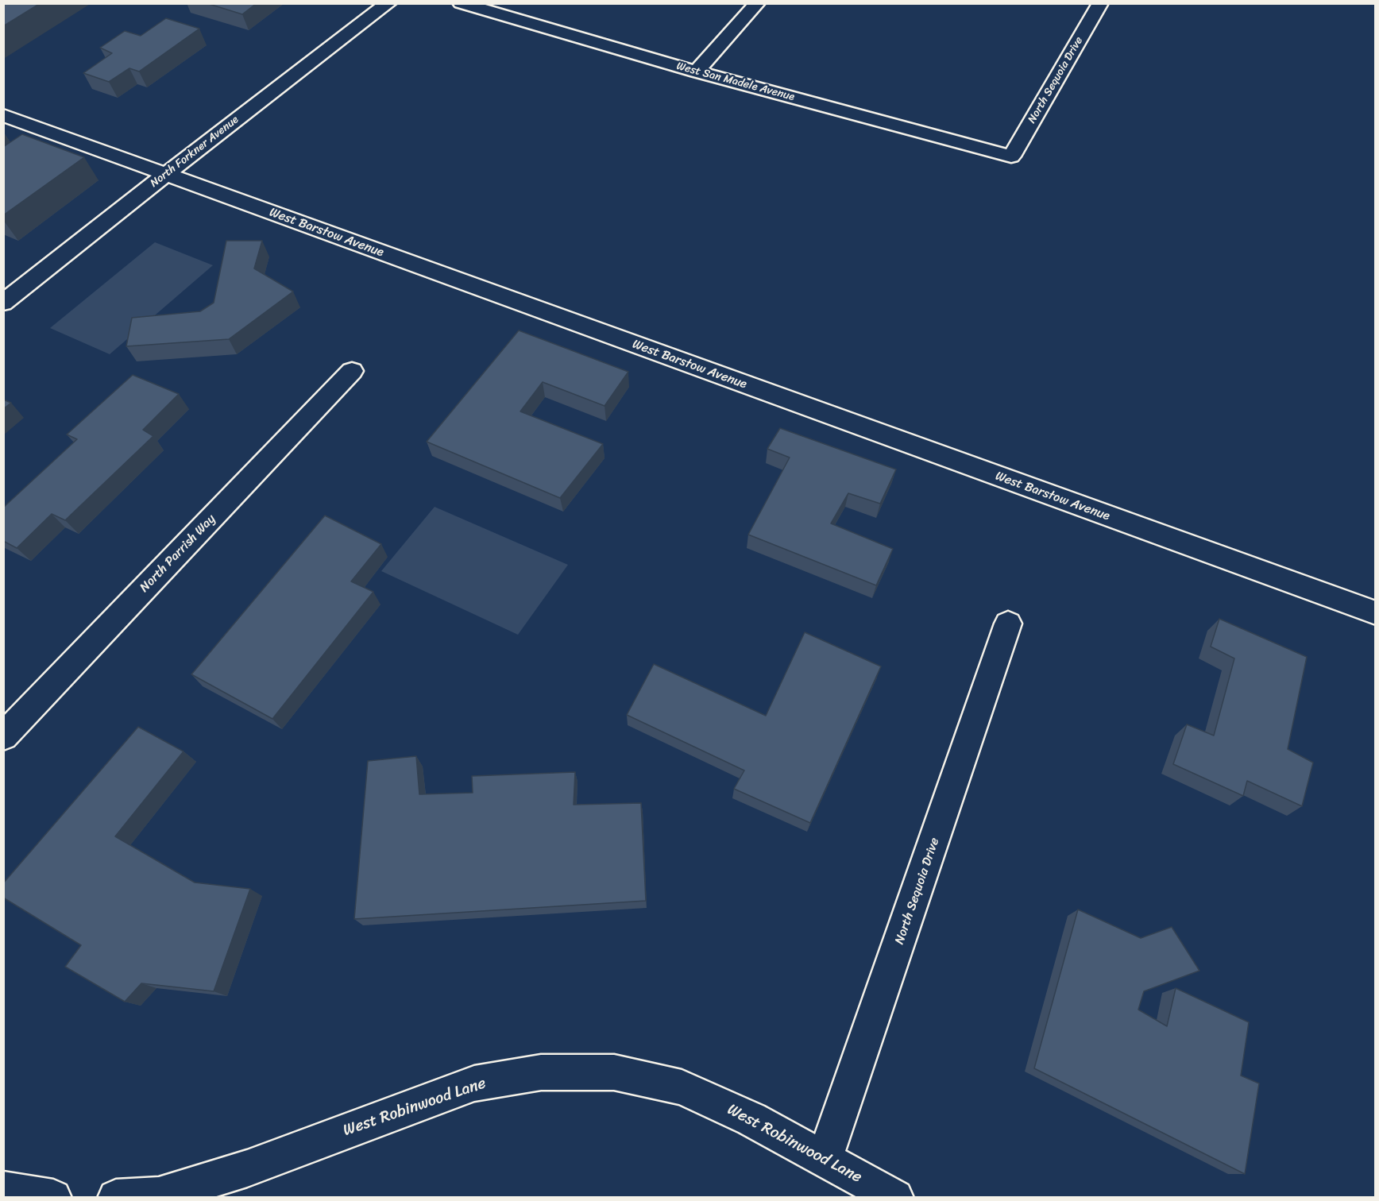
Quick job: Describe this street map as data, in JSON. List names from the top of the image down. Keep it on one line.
{"streets":{"street":["North Sequoia Drive","West San Madele Avenue","North Forkner Avenue","West Barstow Avenue","North Parrish Way","West Robinwood Lane"]},"crossings":[["North Sequoia Drive","West San Madele Avenue"],["North Sequoia Drive","West Robinwood Lane"],["North Forkner Avenue","West Barstow Avenue"]]}
